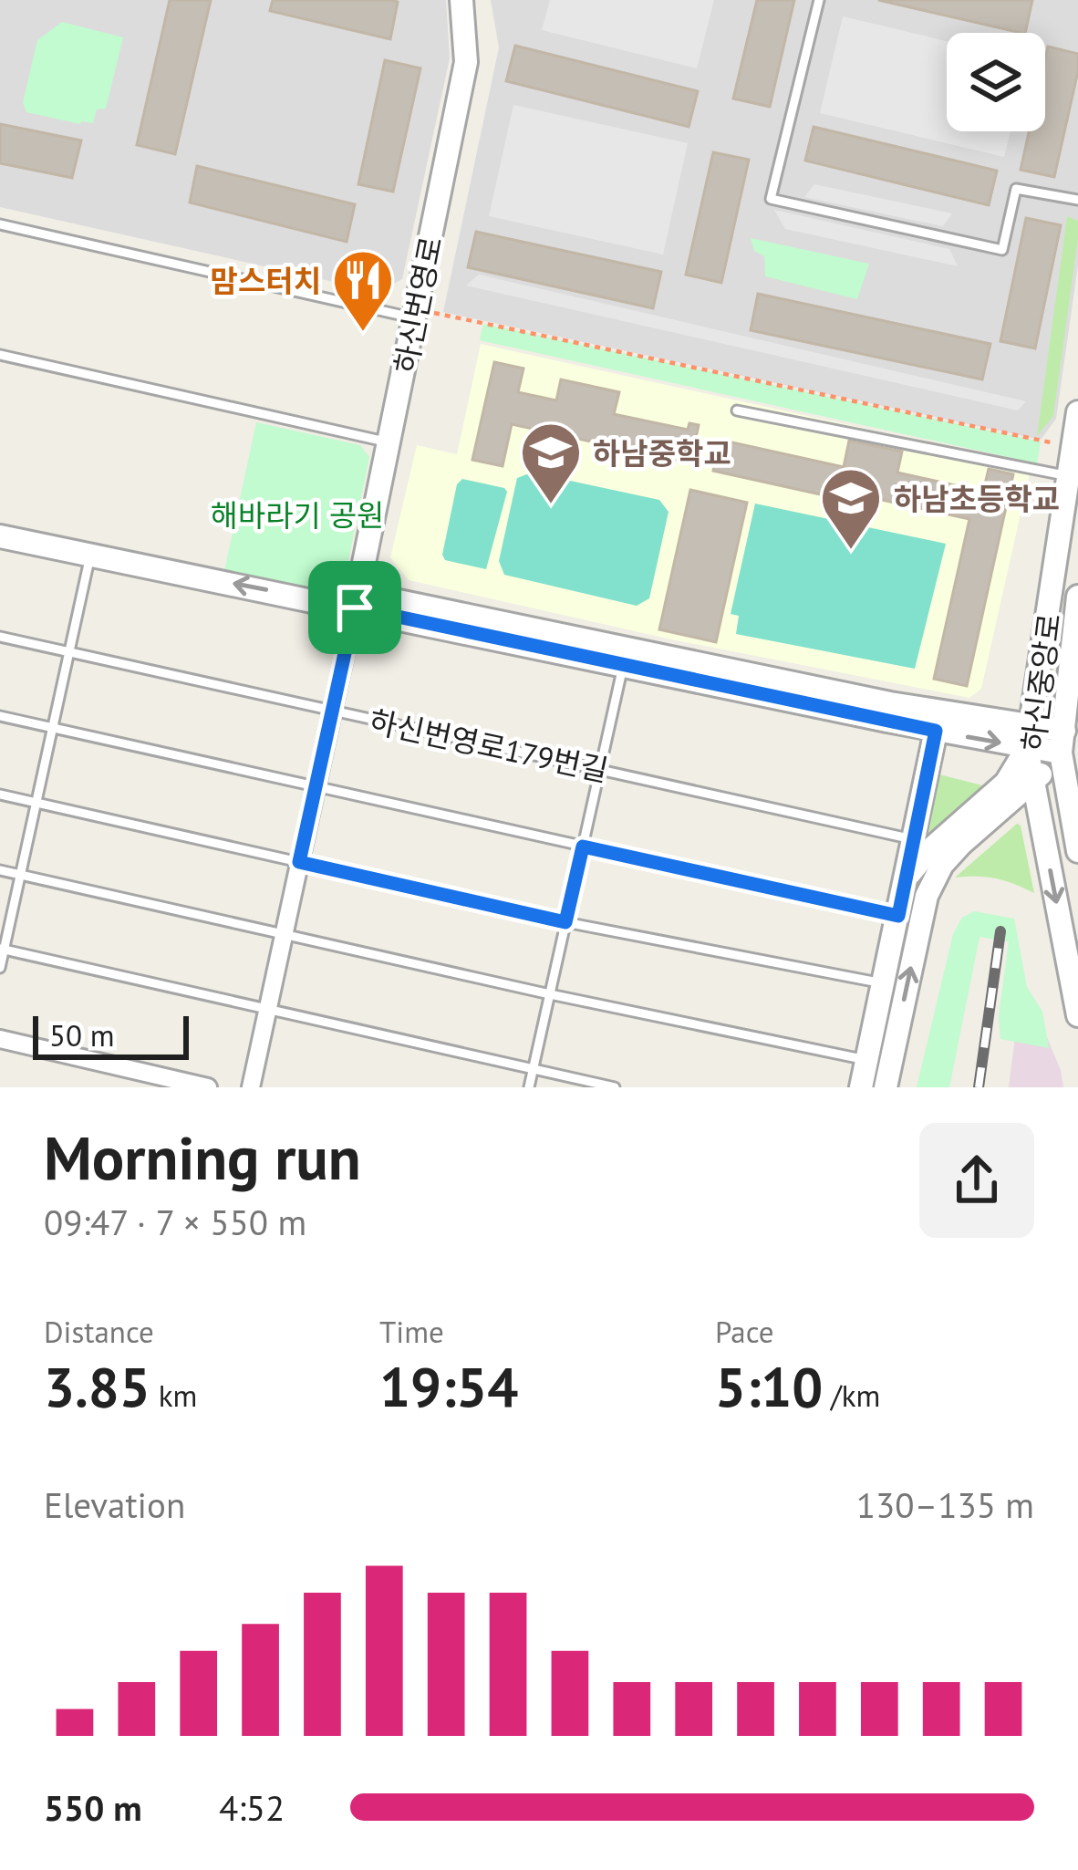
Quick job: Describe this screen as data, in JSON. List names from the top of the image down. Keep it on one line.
{"streets":{"street":["하신번영로","하신중앙로"],"lane":["하신번영로179번길"]},"parks":["해바라기 공원"],"places":{"restaurant":["맘스터치"],"school or university":["하남중학교","하남초등학교"]},"scale_bar":"50 m","page":{"scale":"50 m","heading":["Morning run","09:47 · 7 × 550 m"],"stats":[["Distance","3.85 km"],["Time","19:54"],["Pace","5:10 /km"]],"chart":["Elevation","130–135 m"],"list":[{"name":"550 m","note":"4:52"}]}}
